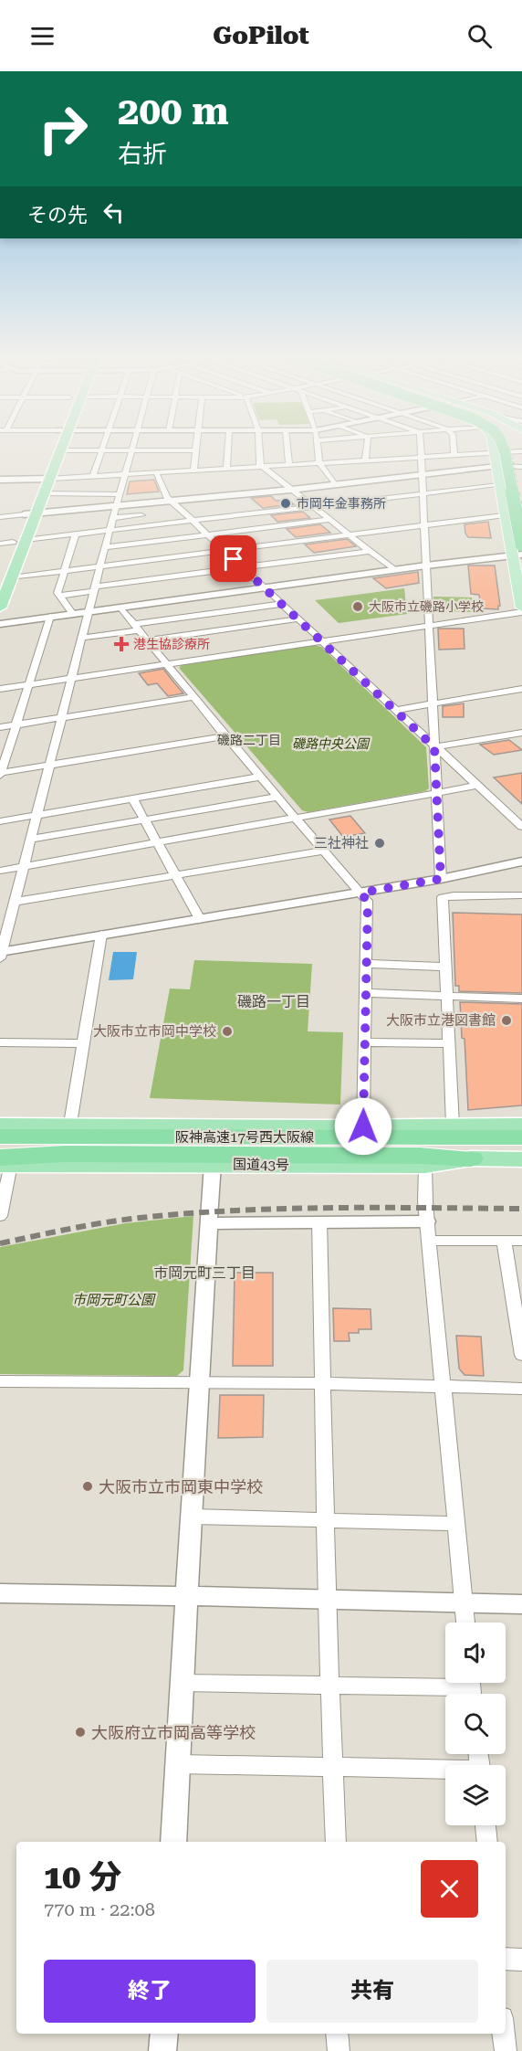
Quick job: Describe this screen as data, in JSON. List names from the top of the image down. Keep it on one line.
{"streets":{"highway":["阪神高速17号西大阪線","国道43号"]},"crossings":[["阪神高速17号西大阪線","国道43号"]],"districts":["磯路二丁目","磯路一丁目","市岡元町三丁目"],"parks":["磯路中央公園","市岡元町公園"],"places":{"other":["市岡年金事務所","大阪市立磯路小学校","三社神社","大阪市立港図書館","大阪市立市岡中学校","大阪市立市岡東中学校","大阪府立市岡高等学校"],"health":["港生協診療所"]},"page":{"header":"GoPilot","turn":["200 m","右折"],"then":"その先","heading":["10 分","770 m · 22:08"],"buttons":["終了","共有"]}}
